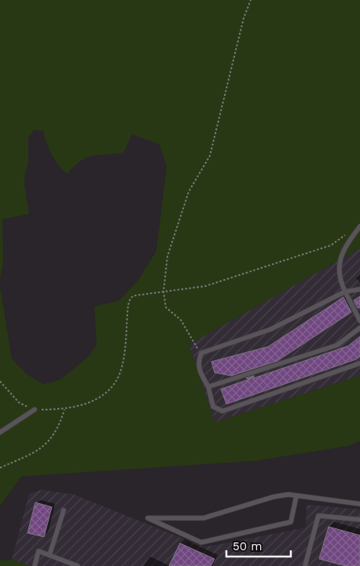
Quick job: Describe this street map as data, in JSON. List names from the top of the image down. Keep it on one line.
{"scale_bar":"50 m"}
